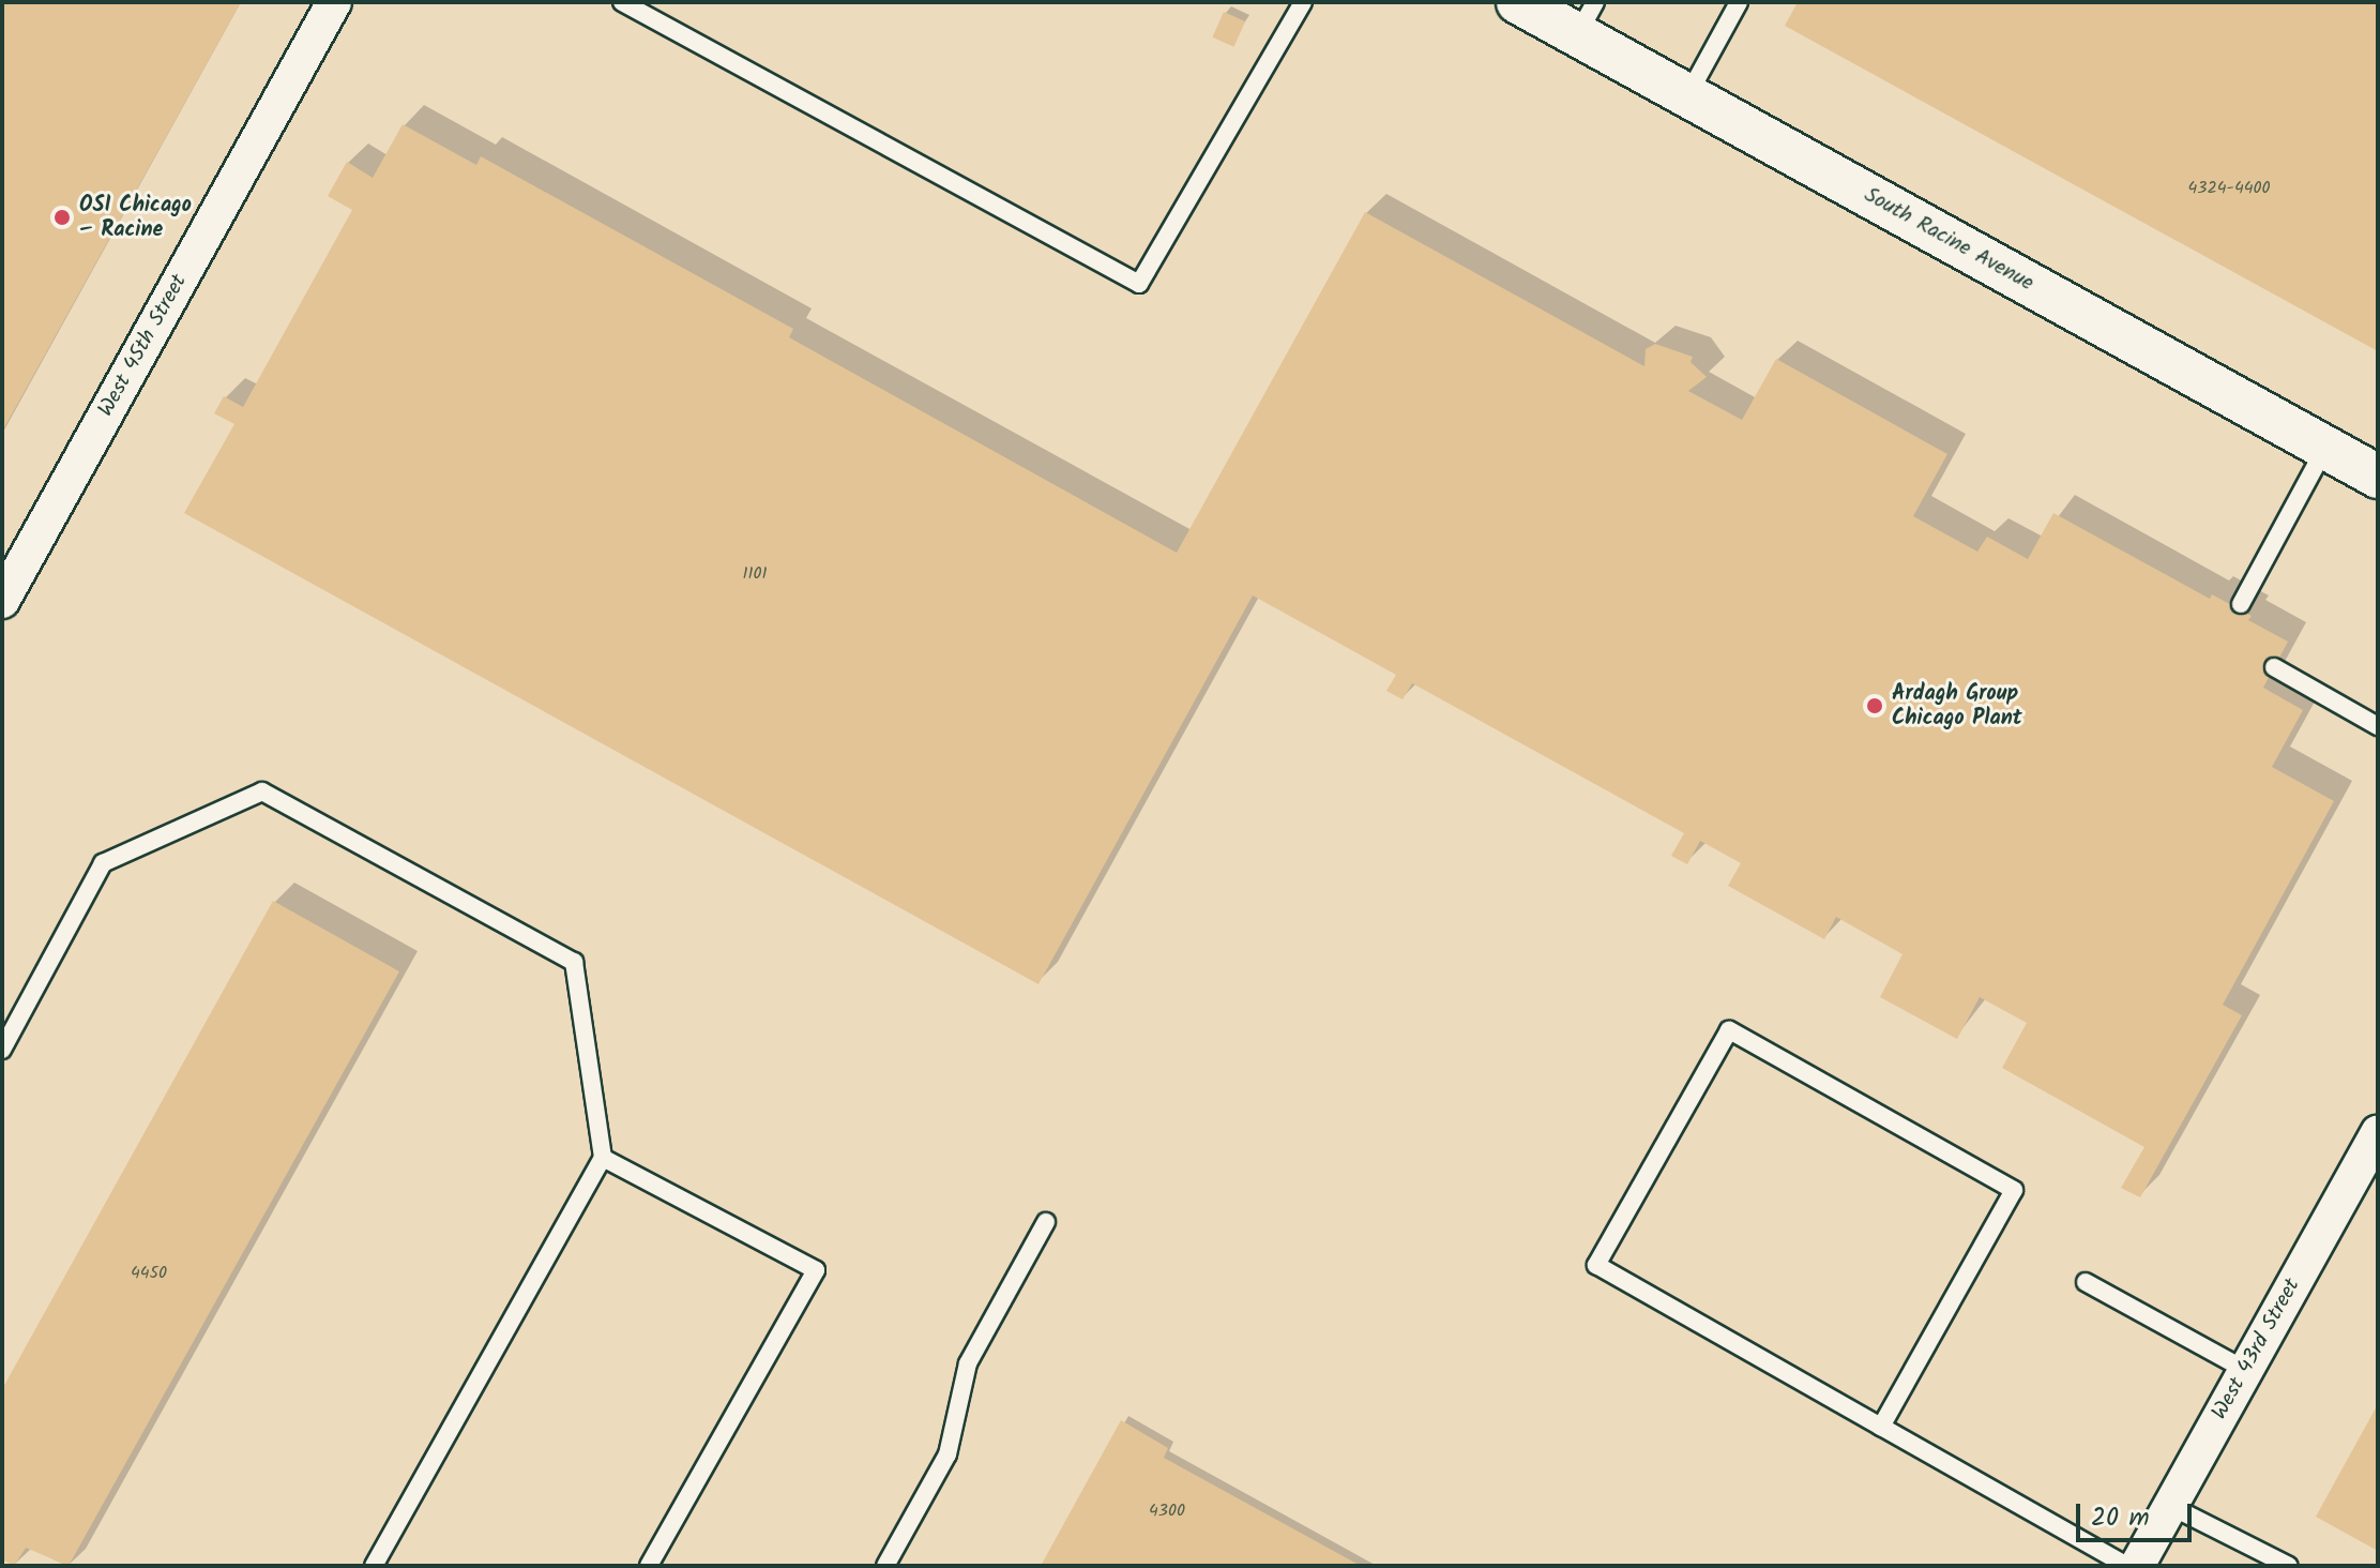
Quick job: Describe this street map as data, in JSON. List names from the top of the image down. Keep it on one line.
{"streets":{"street":["South Racine Avenue","West 45th Street","West 43rd Street"]},"places":["OSI Chicago – Racine","Ardagh Group Chicago Plant"],"house_numbers":["4324-4400","1101","4450","4300"],"scale_bar":"20 m"}
